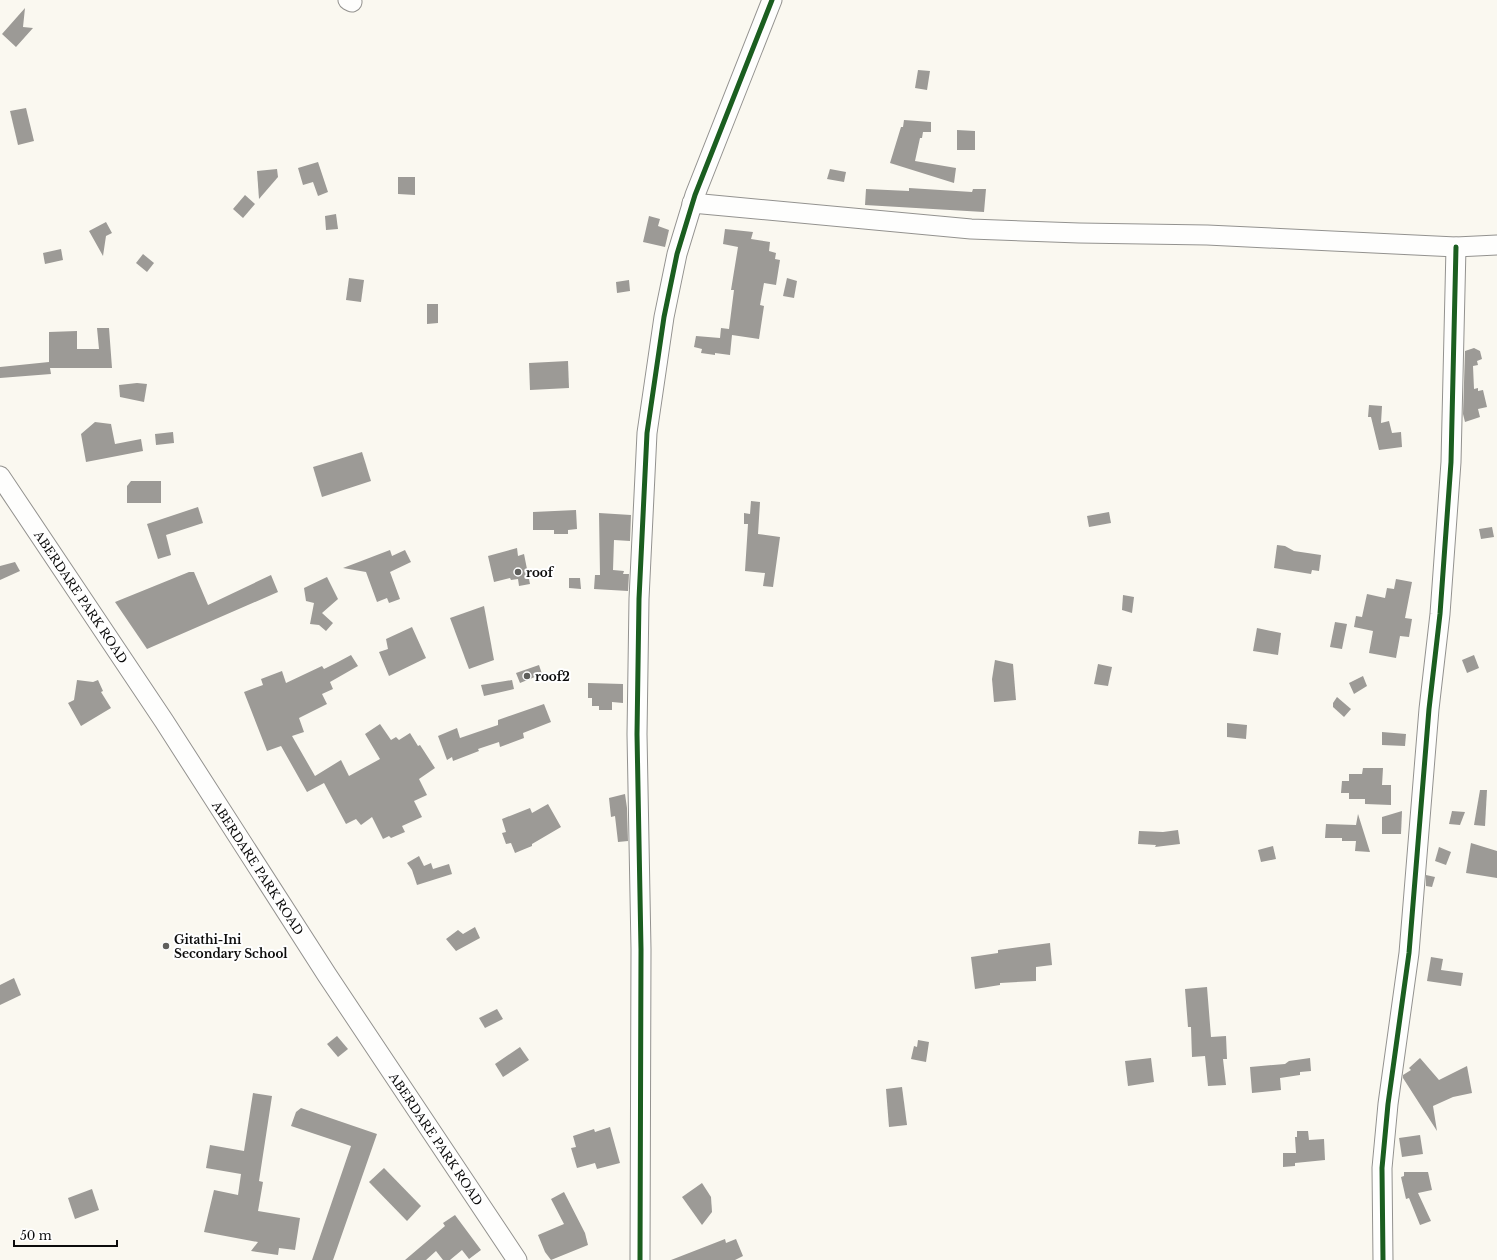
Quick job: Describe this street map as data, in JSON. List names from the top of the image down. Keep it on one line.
{"streets":{"street":["ABERDARE PARK ROAD"]},"places":["roof","roof2","Gitathi-Ini Secondary School"],"scale_bar":"50 m"}
